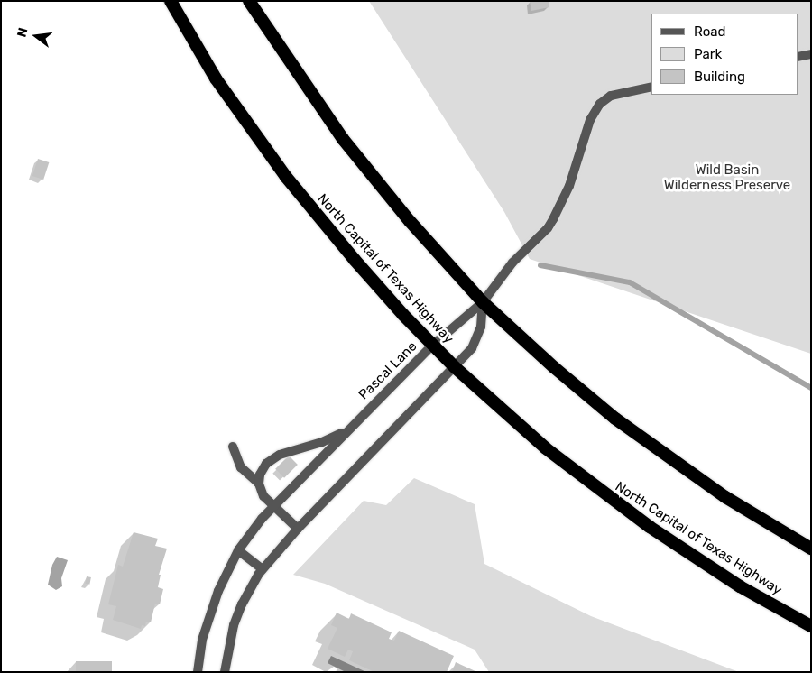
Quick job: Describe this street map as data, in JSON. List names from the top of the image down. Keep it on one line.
{"streets":{"highway":["North Capital of Texas Highway"],"street":["Pascal Lane"]},"crossings":[["North Capital of Texas Highway","Pascal Lane"]],"parks":["Wild Basin Wilderness Preserve"],"legend":["Road","Park","Building"],"north":"left"}
